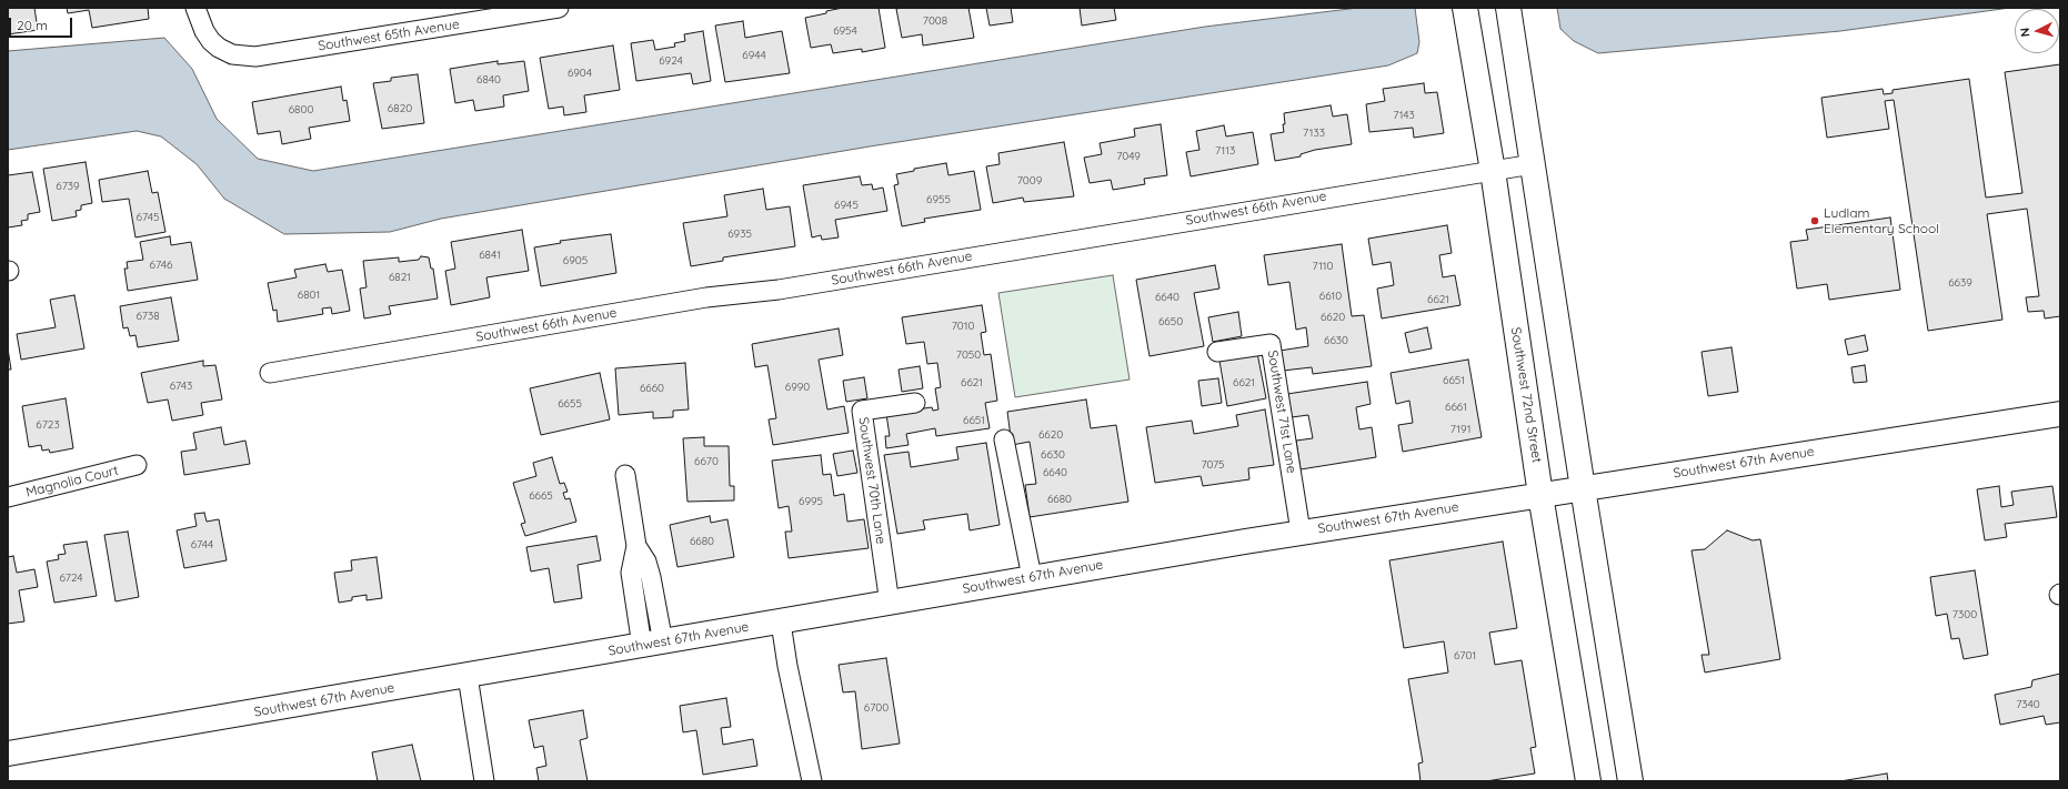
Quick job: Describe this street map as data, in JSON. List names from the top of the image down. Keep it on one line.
{"streets":{"main road":["Southwest 72nd Street","Southwest 67th Avenue"],"street":["Southwest 65th Avenue","Southwest 66th Avenue","Southwest 71st Lane","Southwest 70th Lane","Magnolia Court"]},"crossings":[["Southwest 66th Avenue","Southwest 72nd Street"],["Southwest 72nd Street","Southwest 67th Avenue"],["Southwest 71st Lane","Southwest 67th Avenue"],["Southwest 67th Avenue","Southwest 70th Lane"]],"places":["Ludlam Elementary School"],"house_numbers":["7008","6954","6944","6924","6904","6840","6820","6800","7143","7133","7113","7049","7009","6739","6955","6945","6745","6935","6841","6905","6746","7110","6821","6639","6801","6610","6640","6621","6738","6620","6650","7010","6630","7050","6651","6621","6621","6743","6990","6660","6655","6661","6651","6723","7191","6620","6630","6670","7075","6640","6665","6680","6995","6680","6744","6724","7300","6701","7340","6700"],"scale_bar":"20 m","north":"left"}
